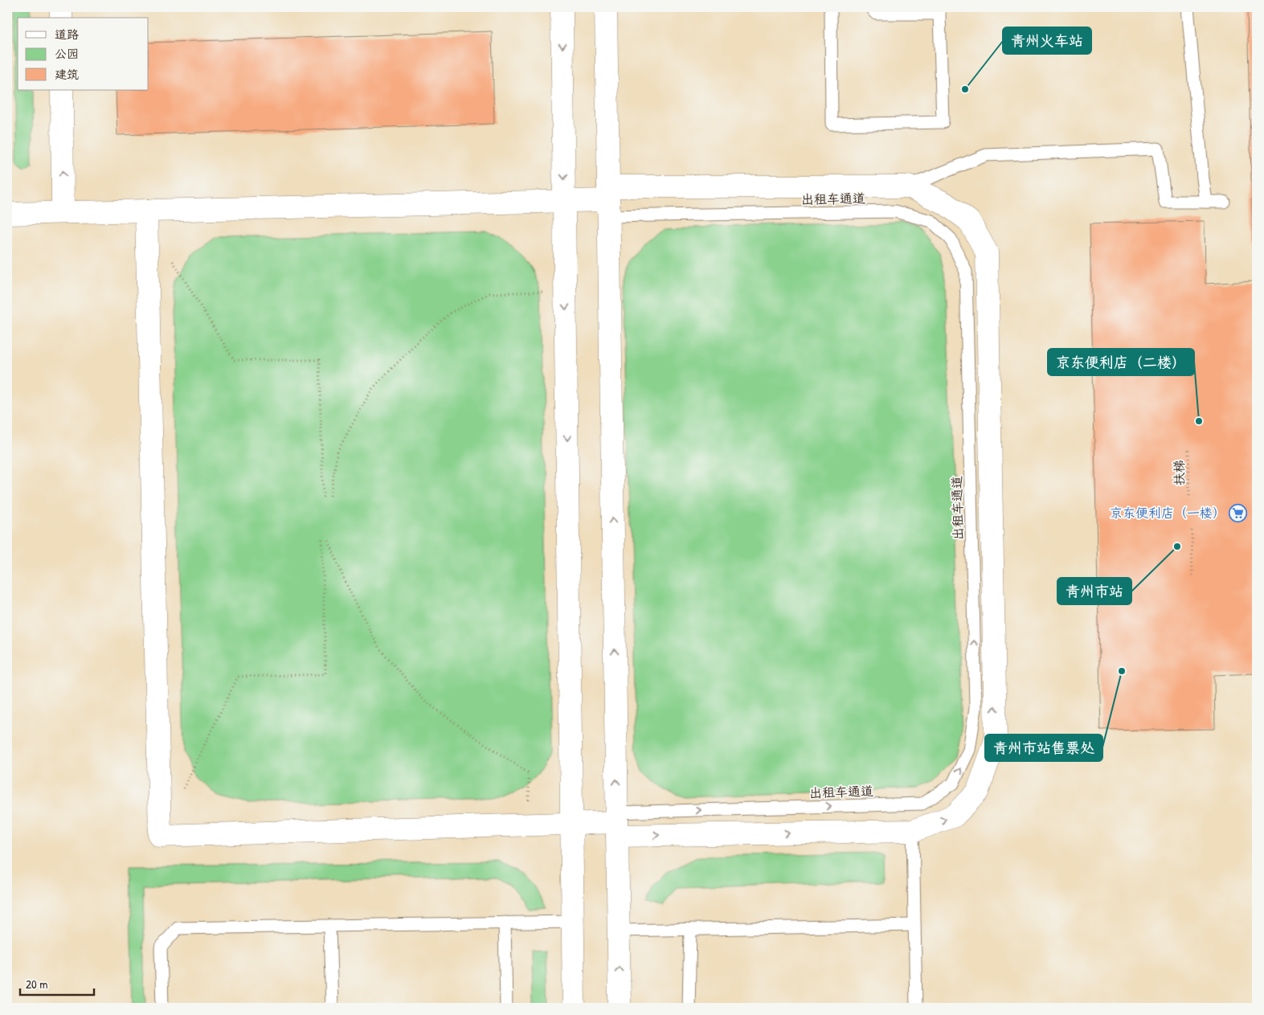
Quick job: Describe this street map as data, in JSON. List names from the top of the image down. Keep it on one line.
{"streets":{"lane":["出租车通道"],"path":["扶梯"]},"places":{"other":["青州火车站","京东便利店（二楼）","青州市站","青州市站售票处"],"supermarket":["京东便利店（一楼）"]},"legend":["道路","公园","建筑"],"scale_bar":"20 m"}
